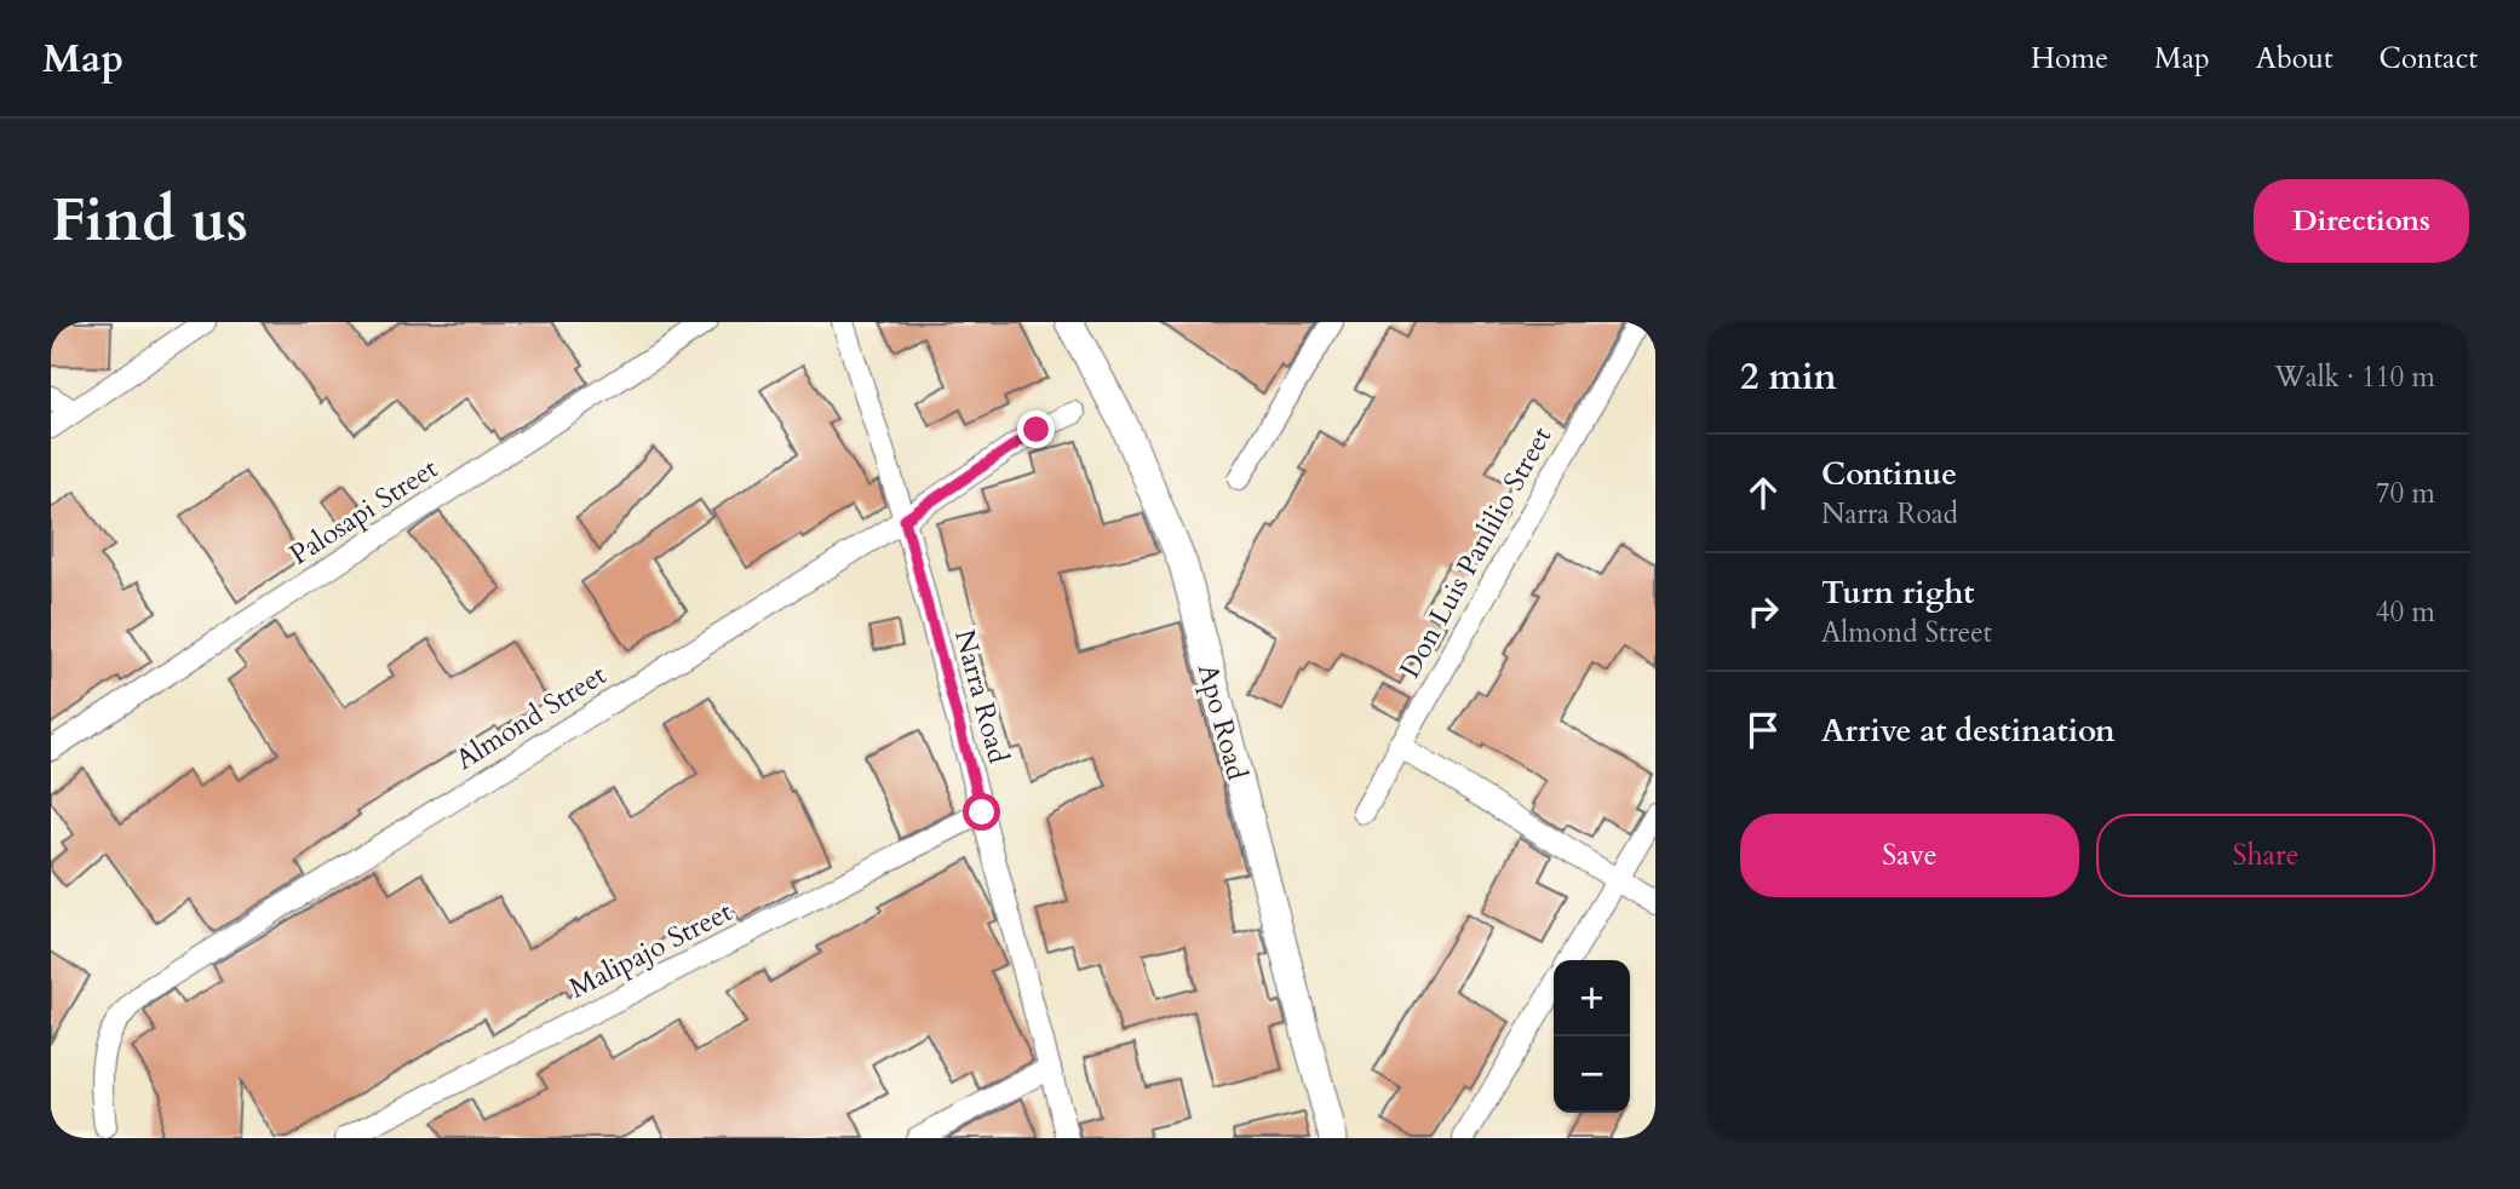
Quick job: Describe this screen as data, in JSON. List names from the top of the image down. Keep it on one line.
{"streets":{"street":["Palosapi Street","Don Luis Panlilio Street","Narra Road","Almond Street","Apo Road","Malipajo Street"]},"crossings":[["Narra Road","Almond Street"],["Narra Road","Malipajo Street"]],"page":{"header":"Map","nav":["Home","Map","About","Contact"],"buttons":["Directions",["Save","Share"]],"title":"Find us","heading":["2 min","Walk · 110 m"],"list":[["Continue","Narra Road","70 m"],["Turn right","Almond Street","40 m"],"Arrive at destination"],"map_buttons":["+","−"]}}
